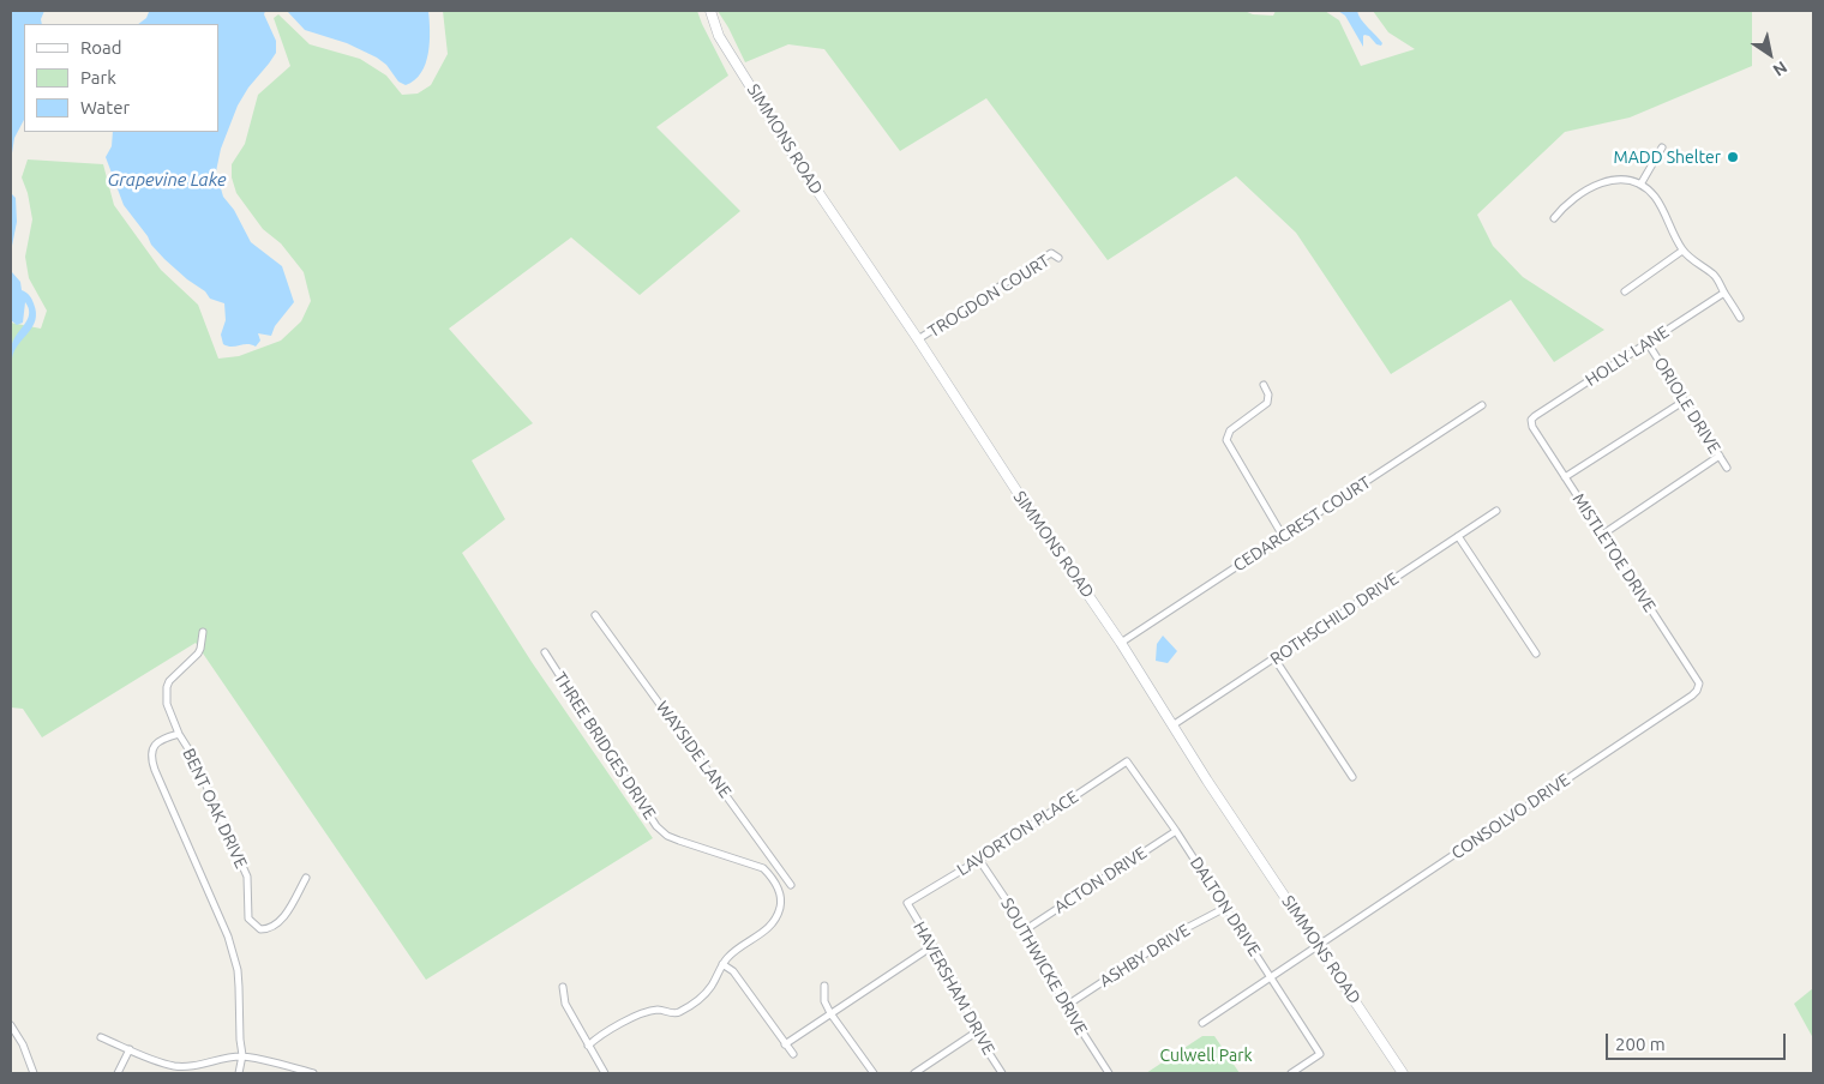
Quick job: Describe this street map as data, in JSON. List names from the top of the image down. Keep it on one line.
{"streets":{"street":["SIMMONS ROAD","TROGDON COURT","HOLLY LANE","ORIOLE DRIVE","CEDARCREST COURT","MISTLETOE DRIVE","ROTHSCHILD DRIVE","THREE BRIDGES DRIVE","WAYSIDE LANE","BENT OAK DRIVE","CONSOLVO DRIVE","LAVORTON PLACE","ACTON DRIVE","DALTON DRIVE","ASHBY DRIVE","SOUTHWICKE DRIVE","HAVERSHAM DRIVE"]},"crossings":[["SIMMONS ROAD","TROGDON COURT"],["SIMMONS ROAD","CEDARCREST COURT"],["SIMMONS ROAD","ROTHSCHILD DRIVE"],["SIMMONS ROAD","CONSOLVO DRIVE"],["HOLLY LANE","ORIOLE DRIVE"],["HOLLY LANE","MISTLETOE DRIVE"],["MISTLETOE DRIVE","CONSOLVO DRIVE"],["CONSOLVO DRIVE","DALTON DRIVE"],["LAVORTON PLACE","DALTON DRIVE"],["LAVORTON PLACE","SOUTHWICKE DRIVE"],["LAVORTON PLACE","HAVERSHAM DRIVE"],["ACTON DRIVE","DALTON DRIVE"],["ACTON DRIVE","SOUTHWICKE DRIVE"],["DALTON DRIVE","ASHBY DRIVE"],["ASHBY DRIVE","SOUTHWICKE DRIVE"]],"water":["Grapevine Lake"],"parks":["Culwell Park"],"places":["MADD Shelter"],"legend":["Road","Park","Water"],"scale_bar":"200 m","north":"bottom right"}
